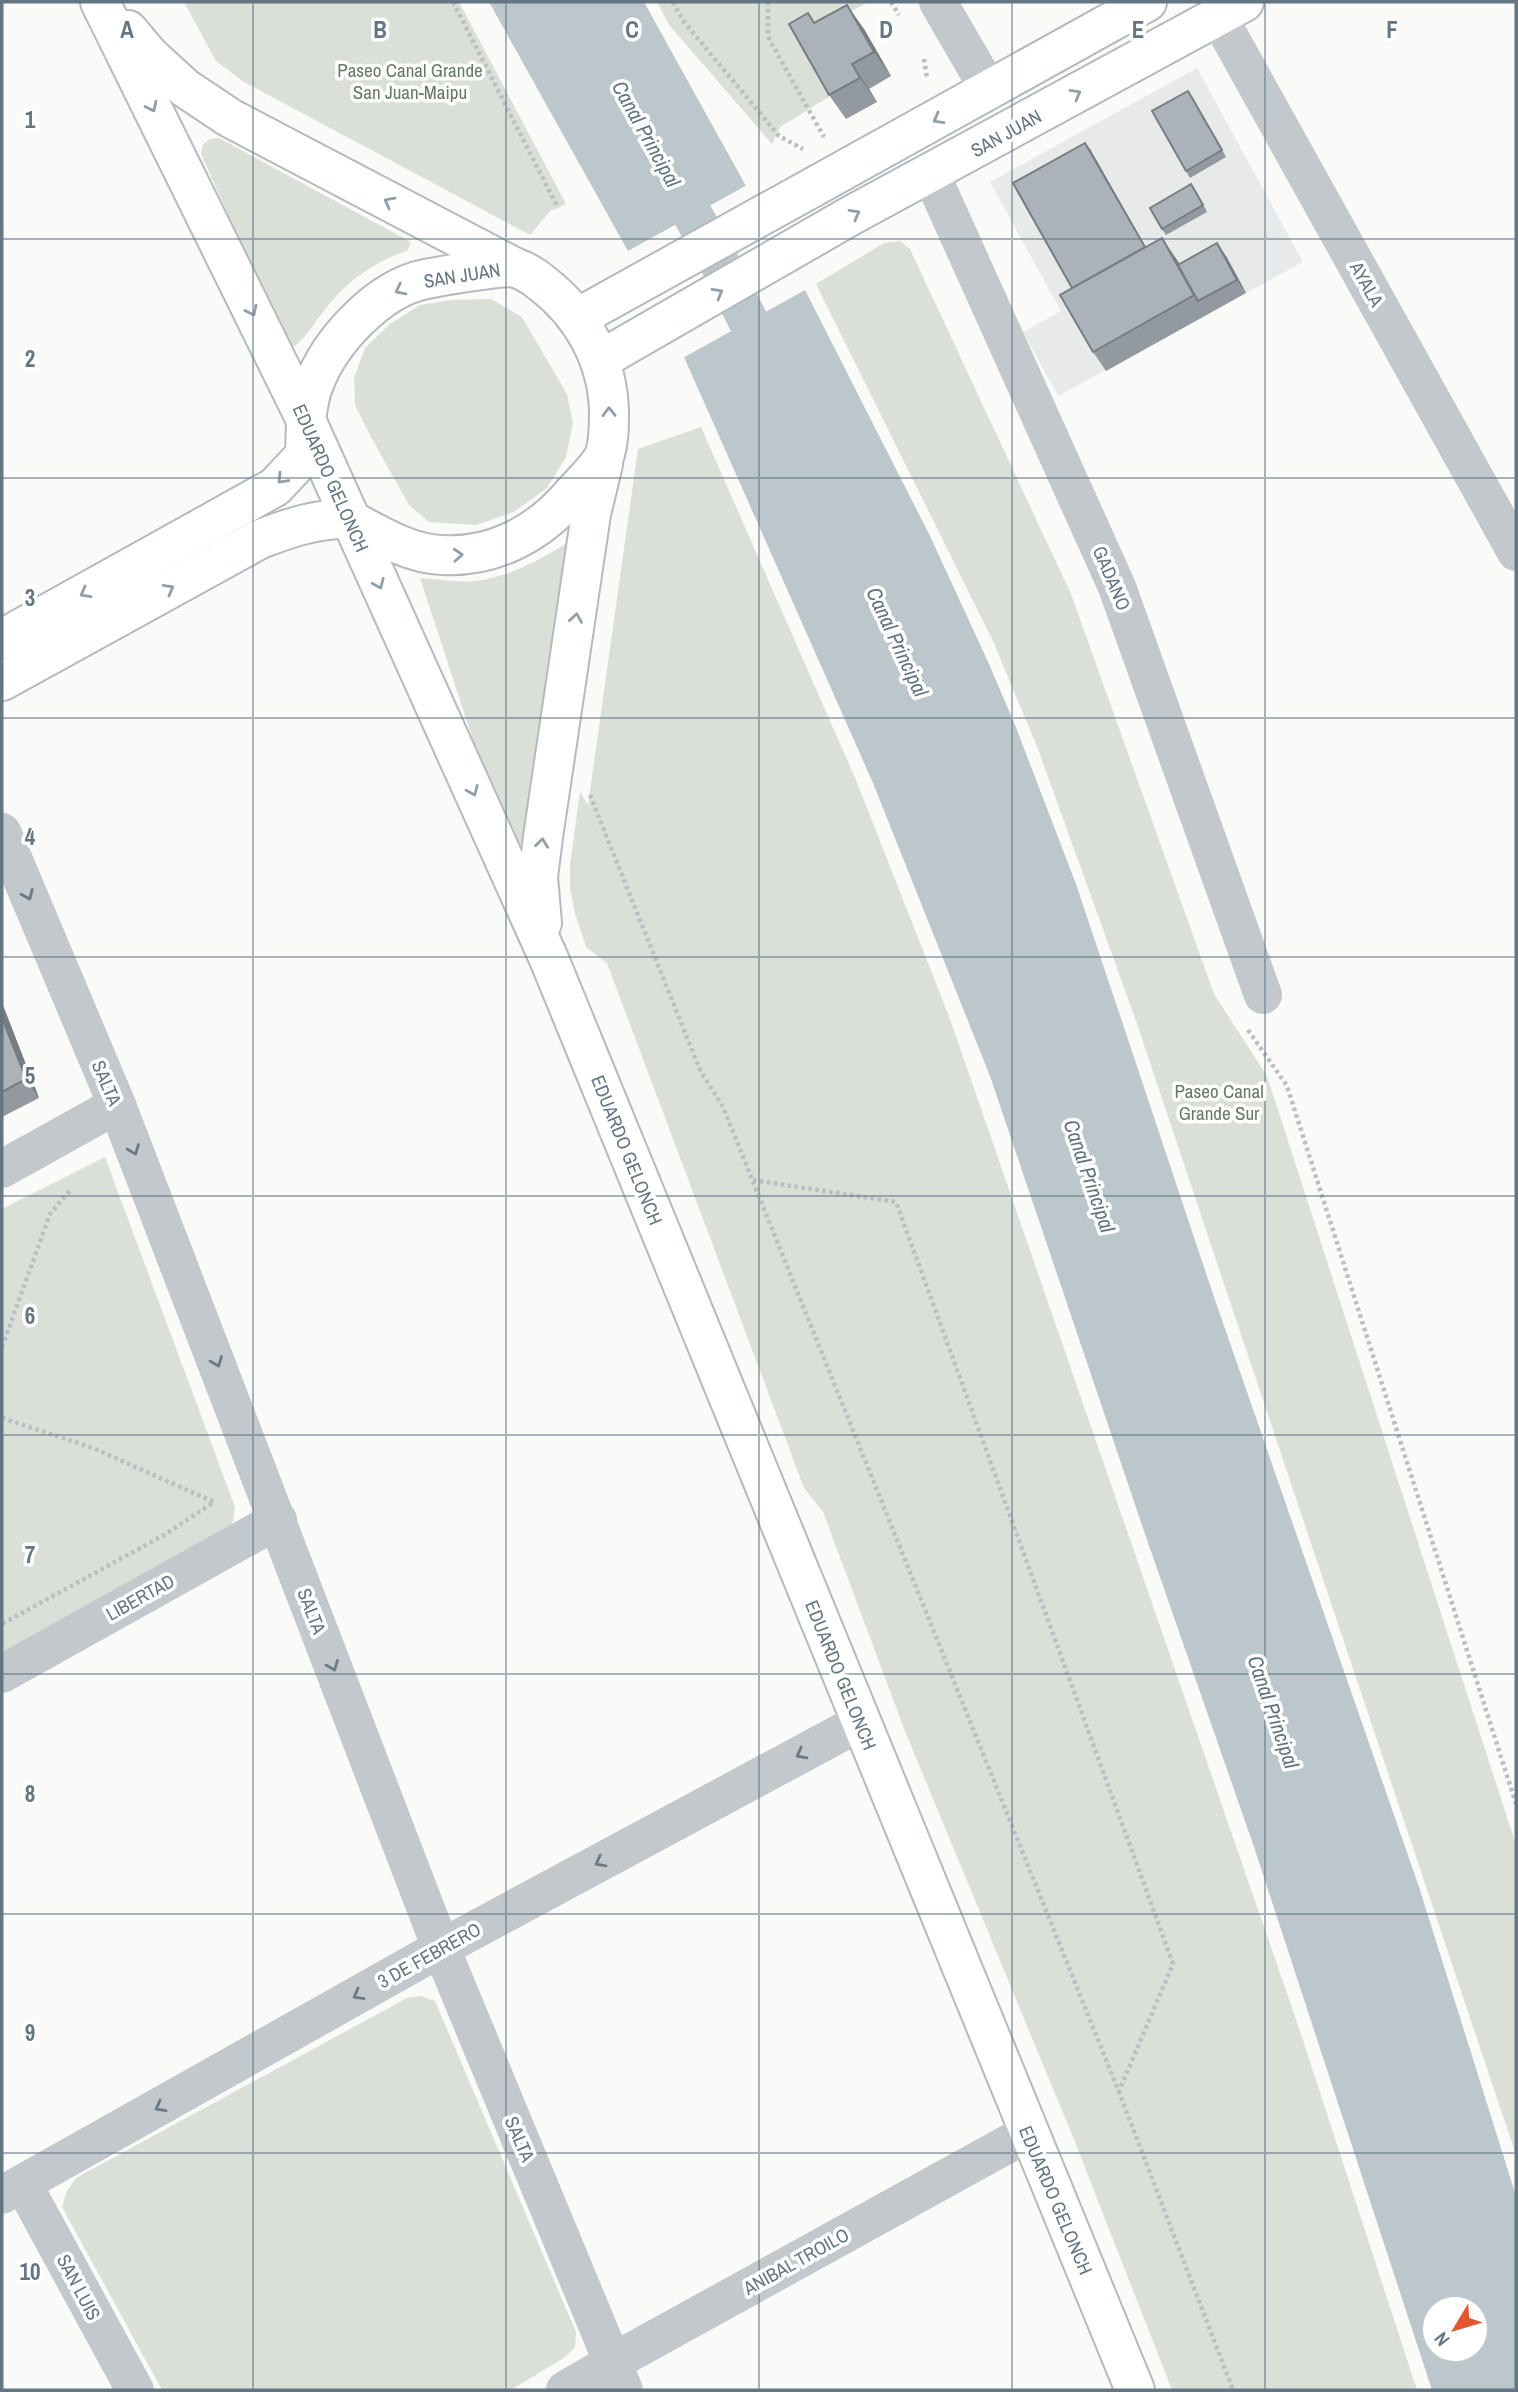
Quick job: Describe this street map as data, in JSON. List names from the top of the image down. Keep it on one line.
{"streets":{"main road":["SAN JUAN","EDUARDO GELONCH"],"street":["AYALA","GADANO","SALTA","LIBERTAD","3 DE FEBRERO","ANIBAL TROILO","SAN LUIS"]},"crossings":[["SAN JUAN","AYALA"],["SAN JUAN","EDUARDO GELONCH"],["SAN JUAN","GADANO"],["EDUARDO GELONCH","3 DE FEBRERO"],["EDUARDO GELONCH","ANIBAL TROILO"],["SALTA","LIBERTAD"],["SALTA","3 DE FEBRERO"],["SALTA","ANIBAL TROILO"],["3 DE FEBRERO","SAN LUIS"]],"one_way":["SALTA","3 DE FEBRERO"],"water":["Canal Principal"],"parks":["Paseo Canal Grande San Juan-Maipu","Paseo Canal Grande Sur"],"north":"bottom left","grid":{"columns":["A","B","C","D","E","F"],"rows":["1","2","3","4","5","6","7","8","9","10"]}}
